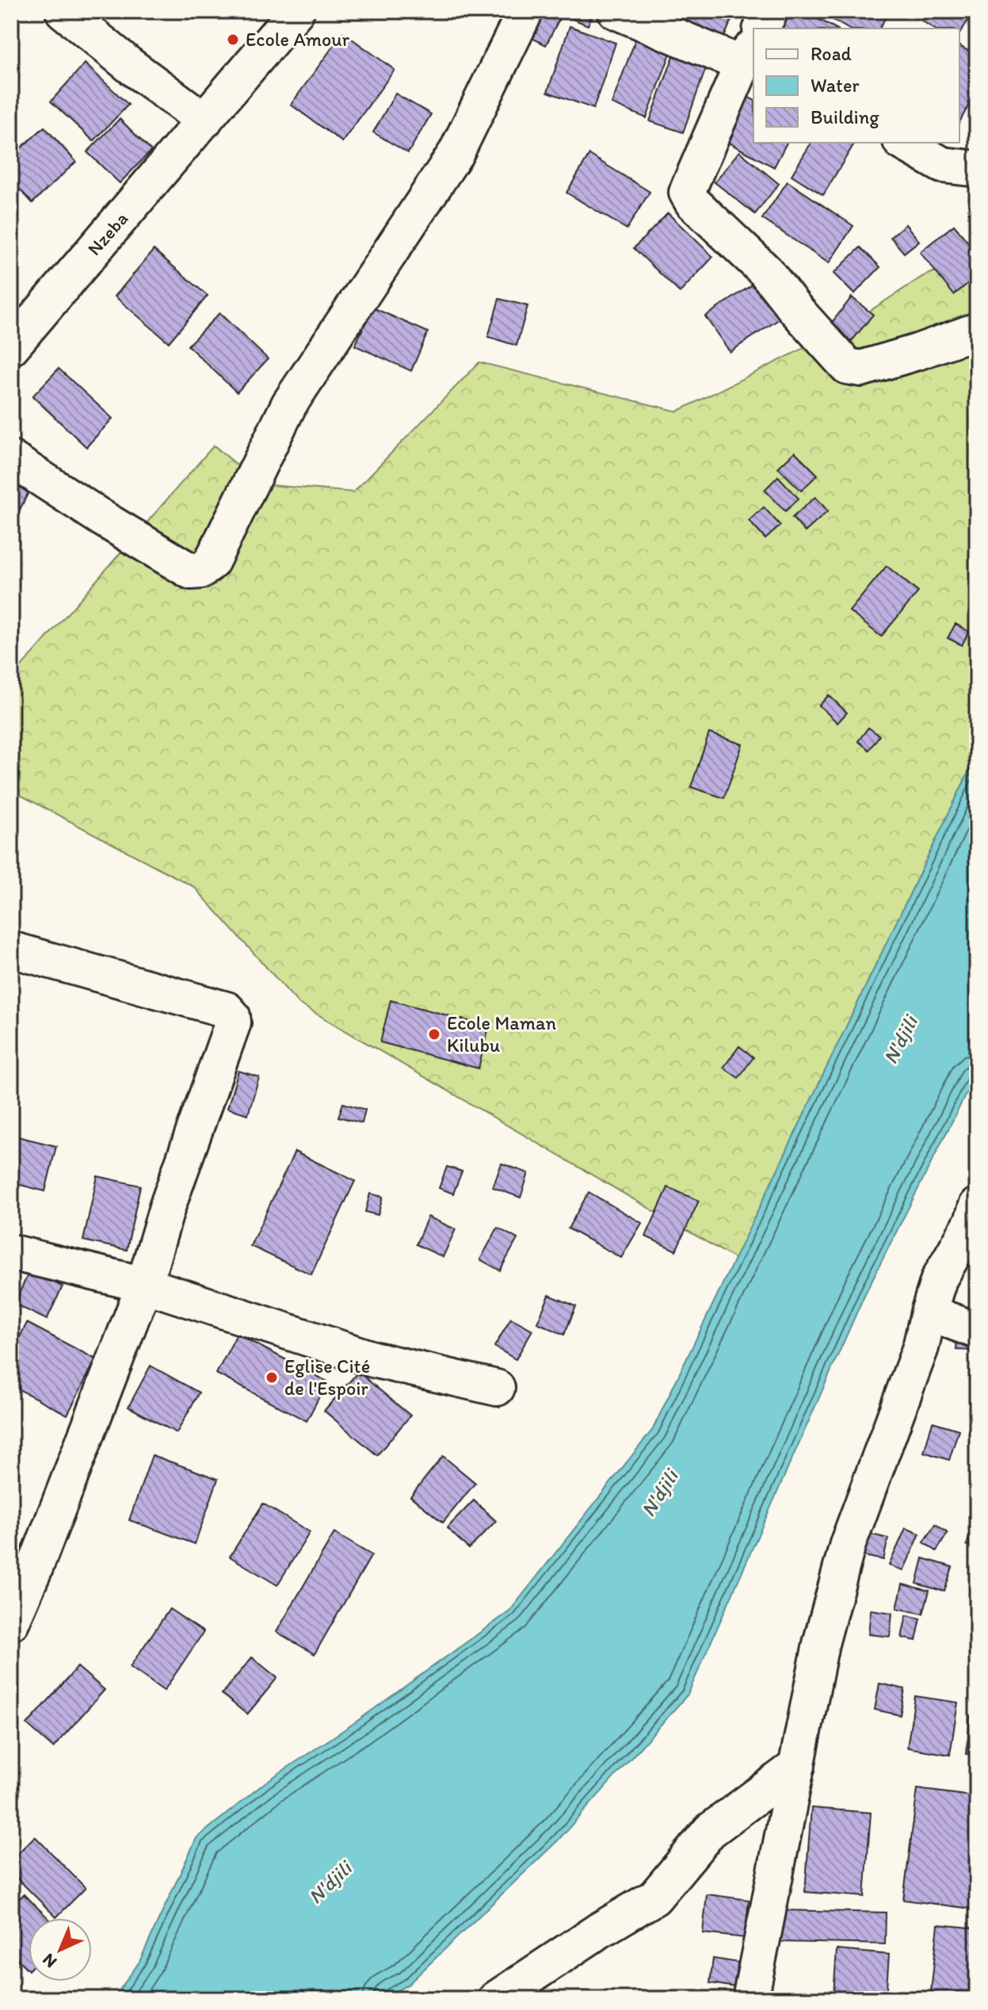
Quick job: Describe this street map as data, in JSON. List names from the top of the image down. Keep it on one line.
{"streets":{"street":["Nzeba"]},"water":["N'djili"],"places":["Ecole Amour","Ecole Maman Kilubu","Eglise Cité de l'Espoir"],"legend":["Road","Water","Building"],"north":"bottom left"}
